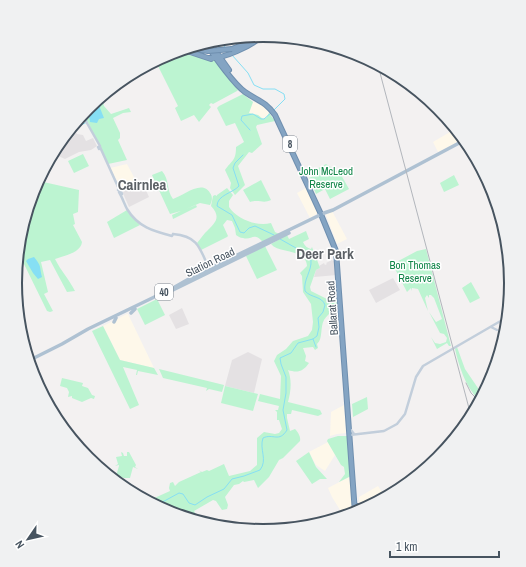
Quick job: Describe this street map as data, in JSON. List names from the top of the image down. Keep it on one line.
{"streets":{"highway":["8","Ballarat Road"],"main road":["Station Road","40"]},"crossings":[["Station Road","40"],["Station Road","Ballarat Road"]],"districts":["Cairnlea","Deer Park"],"parks":["John McLeod Reserve","Bon Thomas Reserve"],"scale_bar":"1 km","north":"bottom left"}
